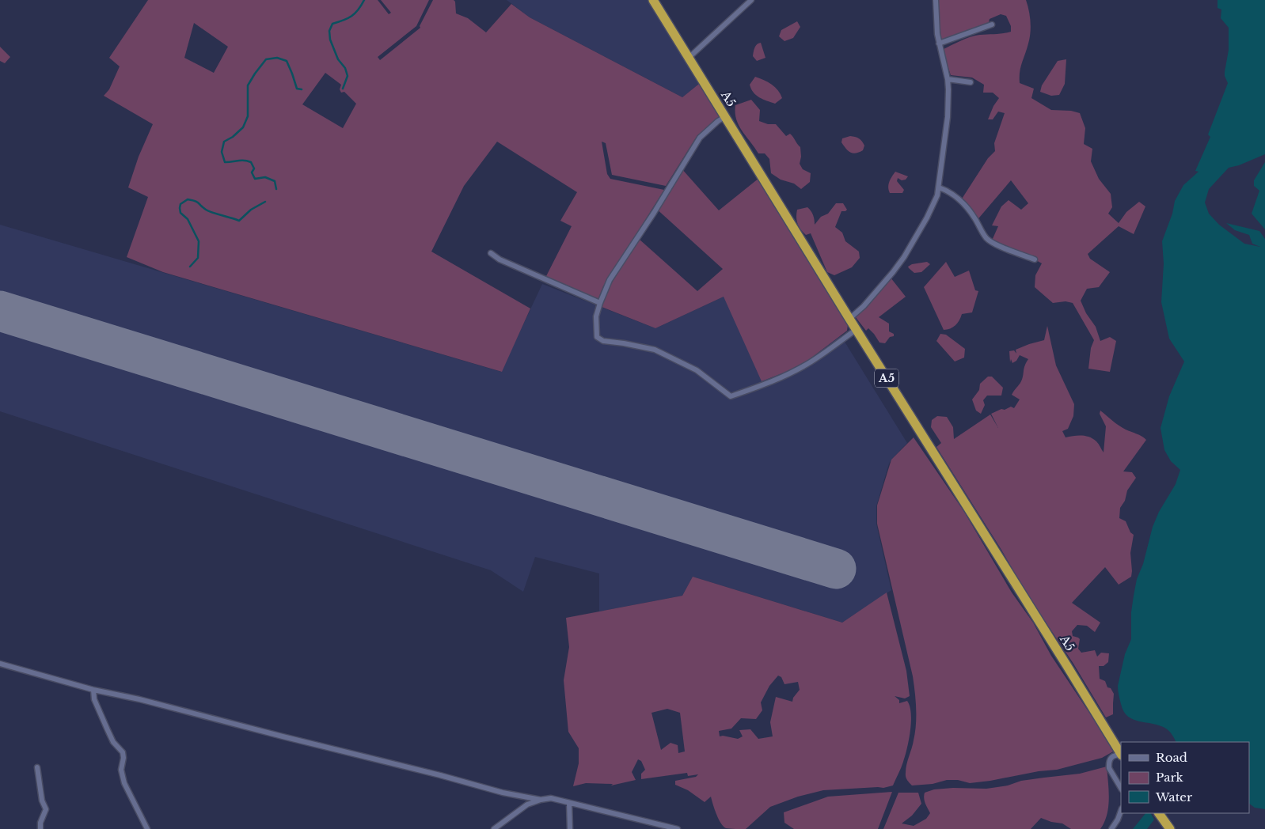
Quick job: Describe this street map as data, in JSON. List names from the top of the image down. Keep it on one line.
{"streets":{"highway":["A5"]},"legend":["Road","Park","Water"]}
